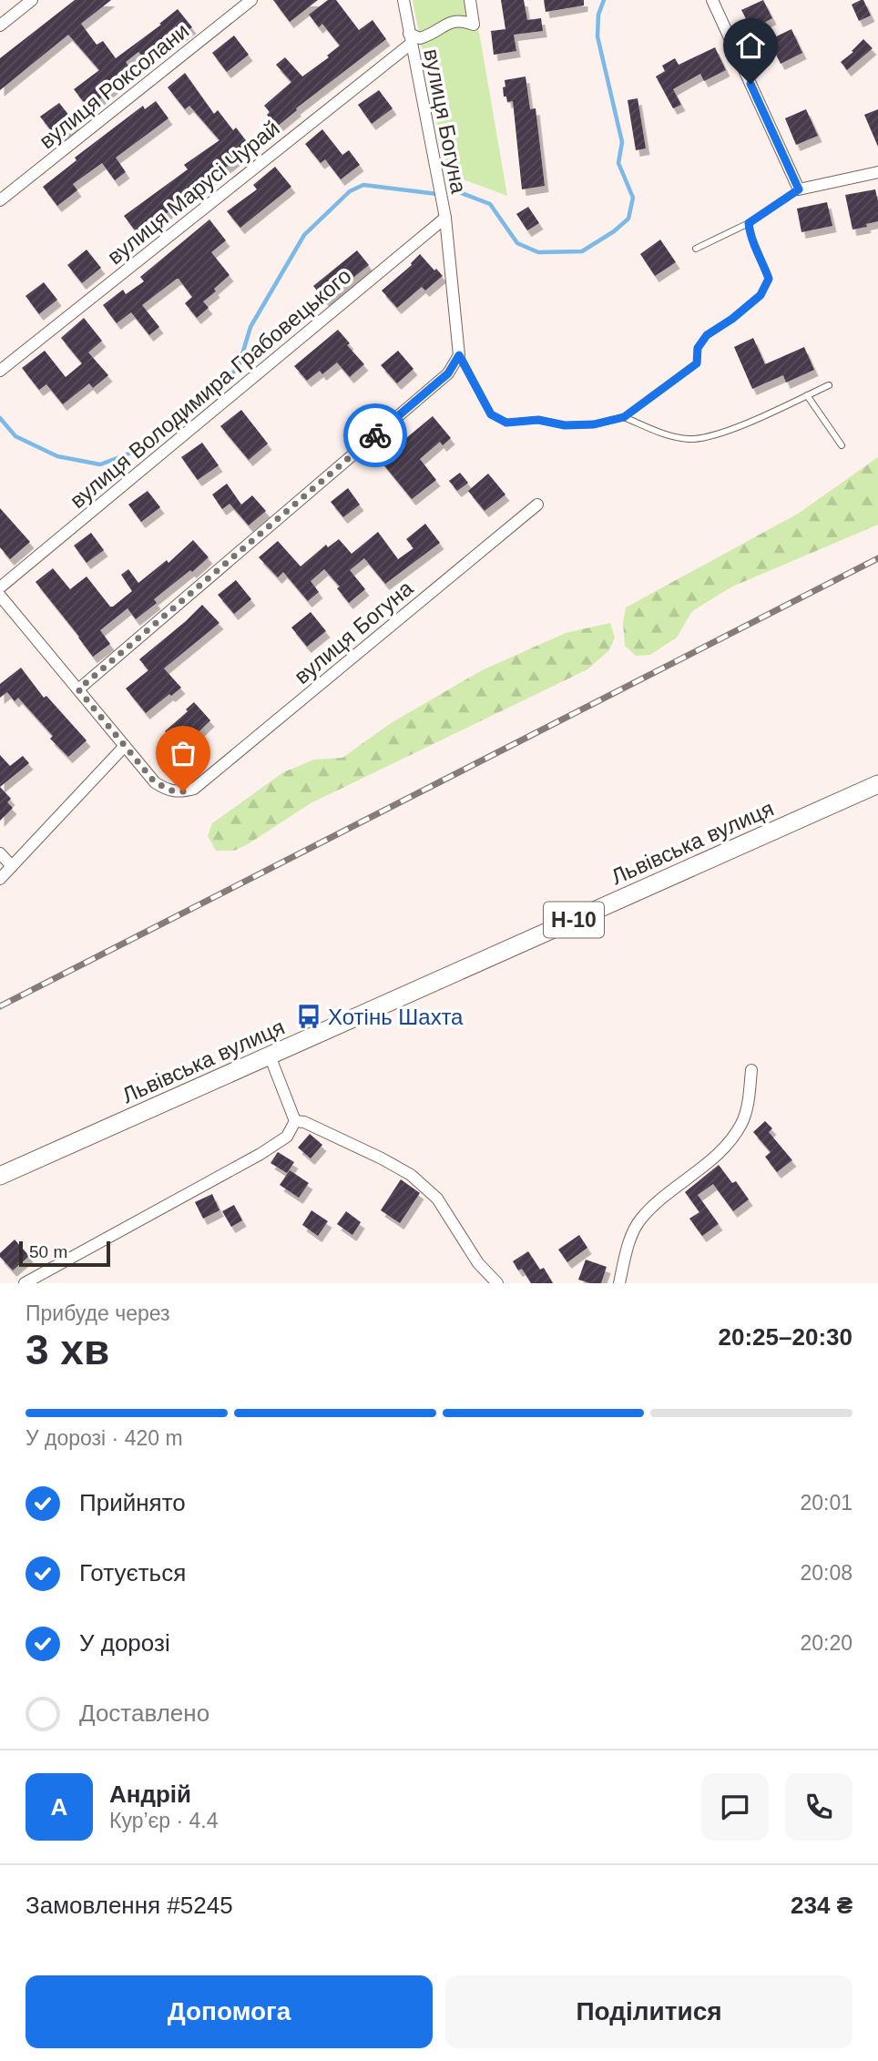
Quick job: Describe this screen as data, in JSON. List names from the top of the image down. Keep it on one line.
{"streets":{"main road":["Львівська вулиця","Н-10"],"street":["вулиця Роксолани","вулиця Богуна","вулиця Марусі Чурай","вулиця Володимира Грабовецького"]},"crossings":[["вулиця Богуна","вулиця Марусі Чурай"],["вулиця Богуна","вулиця Володимира Грабовецького"]],"places":{"bus stop":["Хотінь Шахта"]},"scale_bar":"50 m","page":{"scale":"50 m","heading":["3 хв","Прибуде через","20:25–20:30"],"panel":["Андрій","Кур’єр · 4.4","Замовлення #5245","234 ₴"],"bar":"У дорозі · 420 m","list":[["Прийнято","20:01"],["Готується","20:08"],["У дорозі","20:20"],"Доставлено"],"round":"А","buttons":["Допомога","Поділитися"]}}
